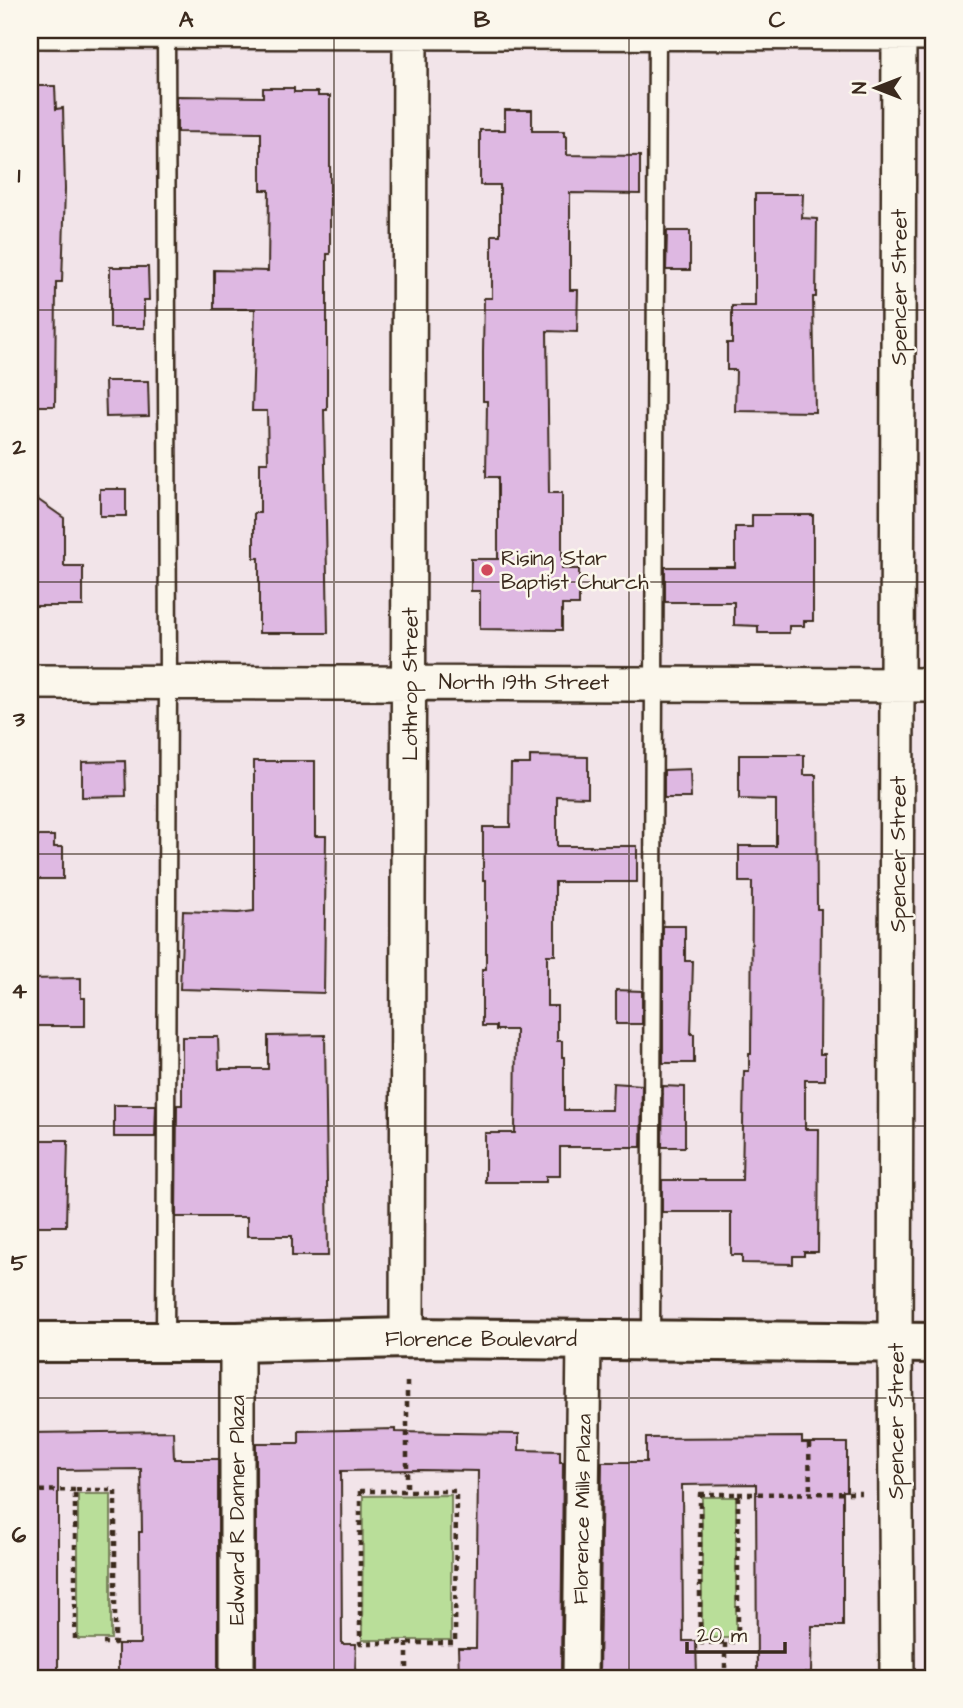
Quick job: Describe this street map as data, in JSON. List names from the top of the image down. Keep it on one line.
{"streets":{"street":["Spencer Street","North 19th Street","Lothrop Street","Florence Boulevard","Florence Mills Plaza","Edward R Danner Plaza"]},"crossings":[["Spencer Street","North 19th Street"],["Spencer Street","Florence Boulevard"],["North 19th Street","Lothrop Street"],["Lothrop Street","Florence Boulevard"],["Florence Boulevard","Florence Mills Plaza"],["Florence Boulevard","Edward R Danner Plaza"]],"places":["Rising Star Baptist Church"],"scale_bar":"20 m","north":"left","grid":{"columns":["A","B","C"],"rows":["1","2","3","4","5","6"]}}
